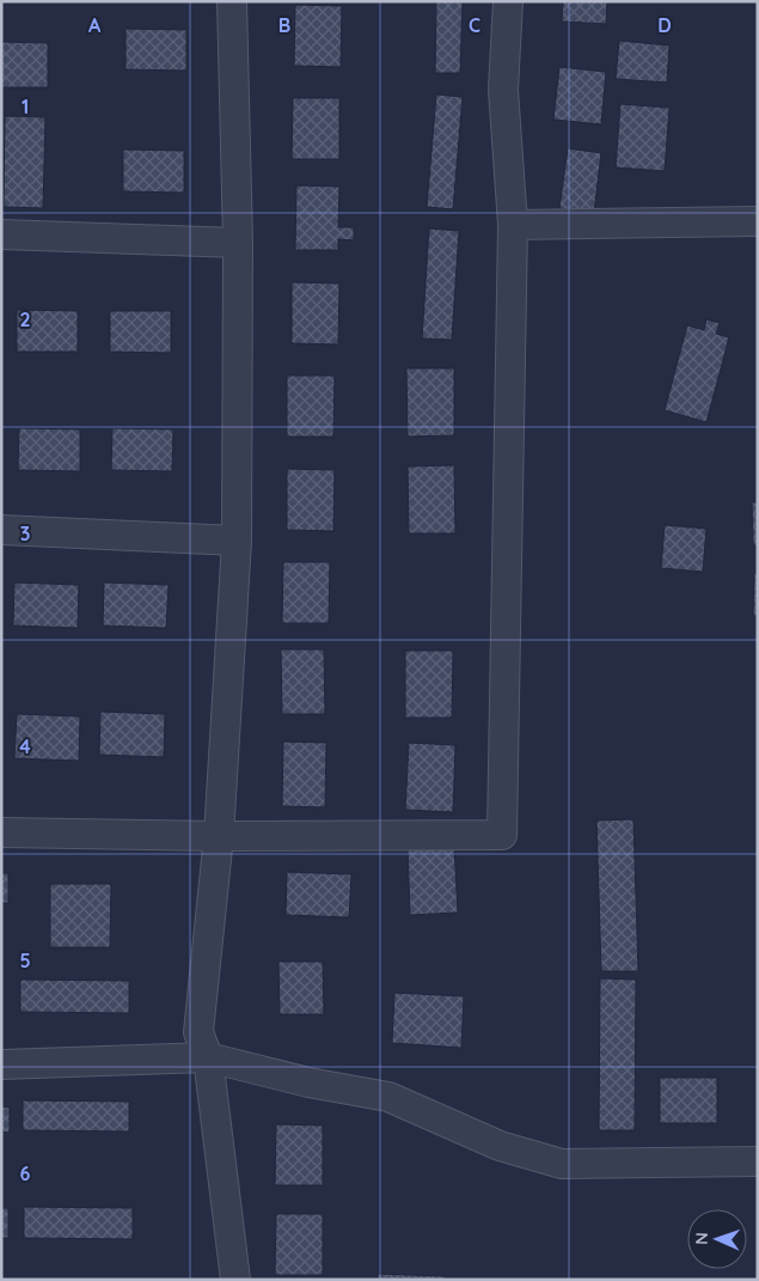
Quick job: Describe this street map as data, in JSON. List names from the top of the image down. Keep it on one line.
{"north":"left","grid":{"columns":["A","B","C","D"],"rows":["1","2","3","4","5","6"]}}
